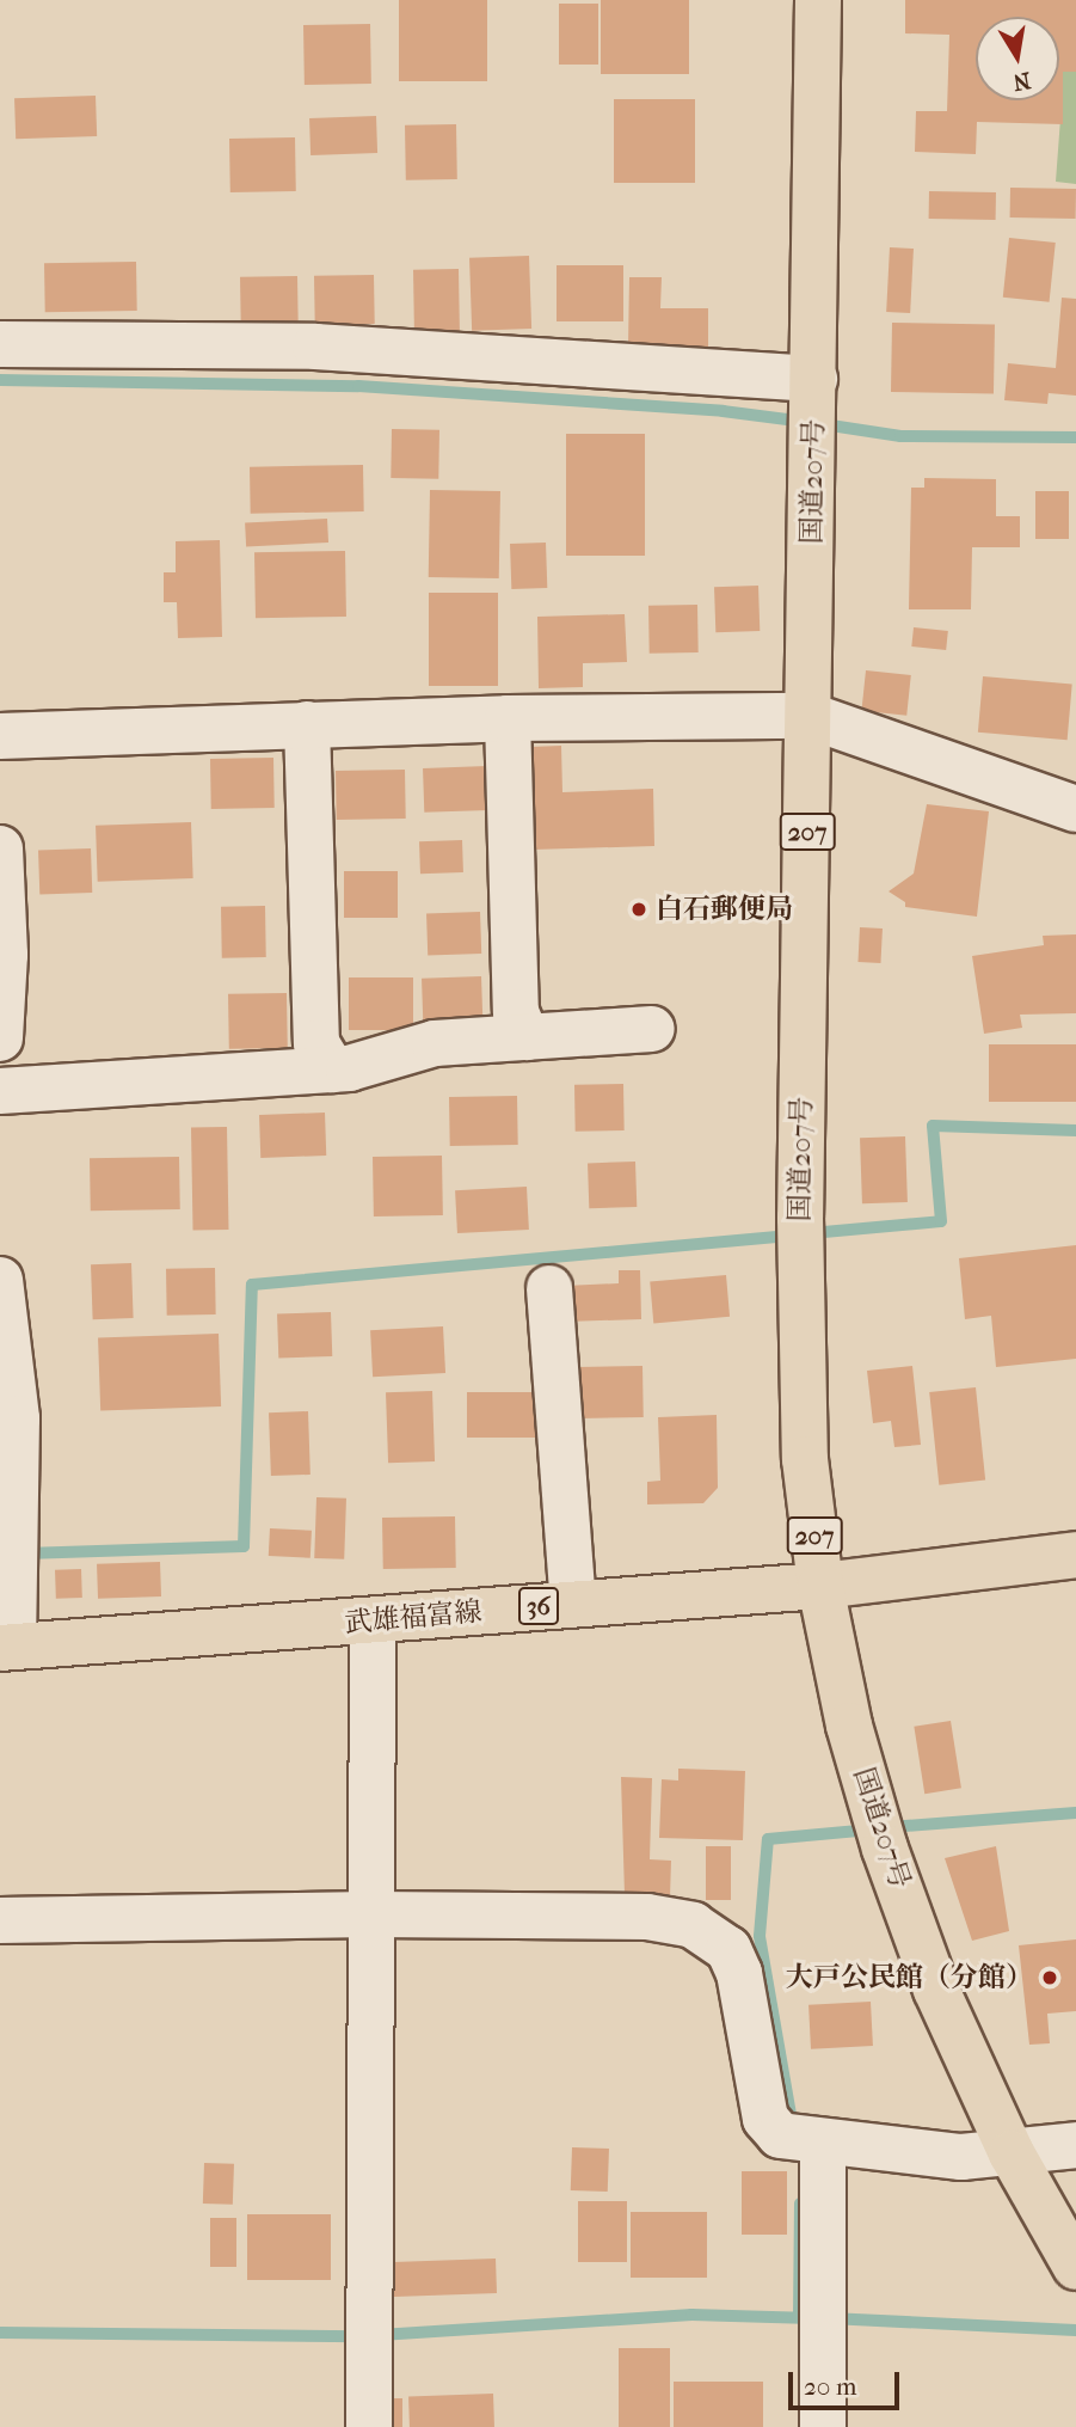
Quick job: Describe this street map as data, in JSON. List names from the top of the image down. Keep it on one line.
{"streets":{"main road":["国道207号","207","36","武雄福富線"]},"crossings":[["国道207号","武雄福富線"]],"places":["白石郵便局","大戸公民館（分館）"],"scale_bar":"20 m","north":"bottom"}
